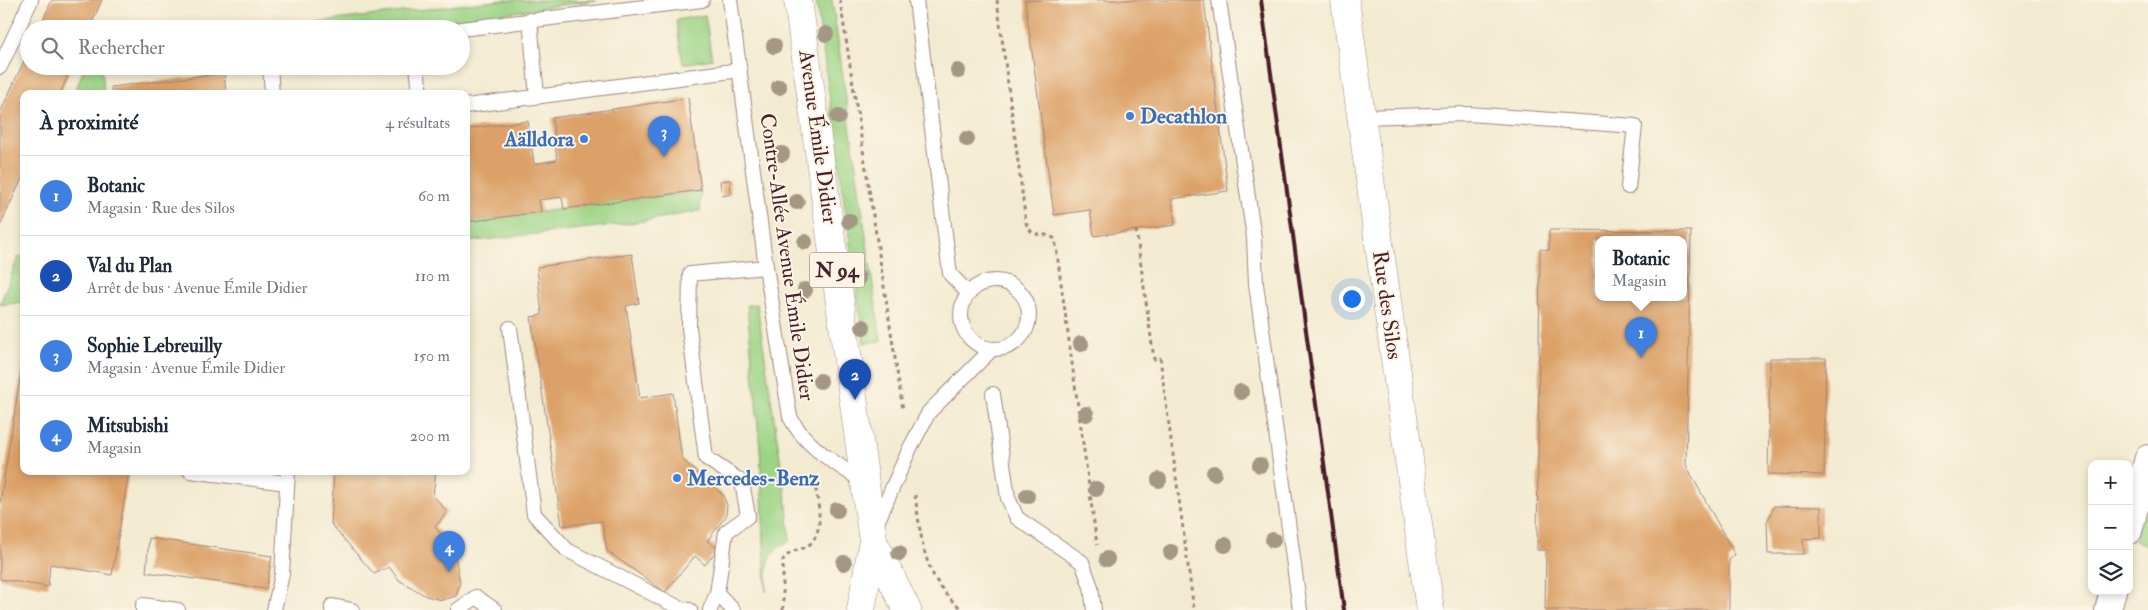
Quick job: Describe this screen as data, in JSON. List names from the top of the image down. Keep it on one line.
{"streets":{"main road":["Avenue Émile Didier","N 94","Rue des Silos"],"lane":["Contre-Allée Avenue Émile Didier"]},"crossings":[["Avenue Émile Didier","Contre-Allée Avenue Émile Didier"]],"places":["Decathlon","Aälldora","Mercedes-Benz"],"page":{"search":"Rechercher","heading":["À proximité","4 résultats"],"pins":["3","1","2","4"],"list":[{"mark":"1","name":"Botanic","note":"Magasin · Rue des Silos","value":"60 m"},{"mark":"2","name":"Val du Plan","note":"Arrêt de bus · Avenue Émile Didier","value":"110 m"},{"mark":"3","name":"Sophie Lebreuilly","note":"Magasin · Avenue Émile Didier","value":"150 m"},{"mark":"4","name":"Mitsubishi","note":"Magasin","value":"200 m"}],"popup":["Botanic","Magasin"],"map_buttons":["+","−"]}}
